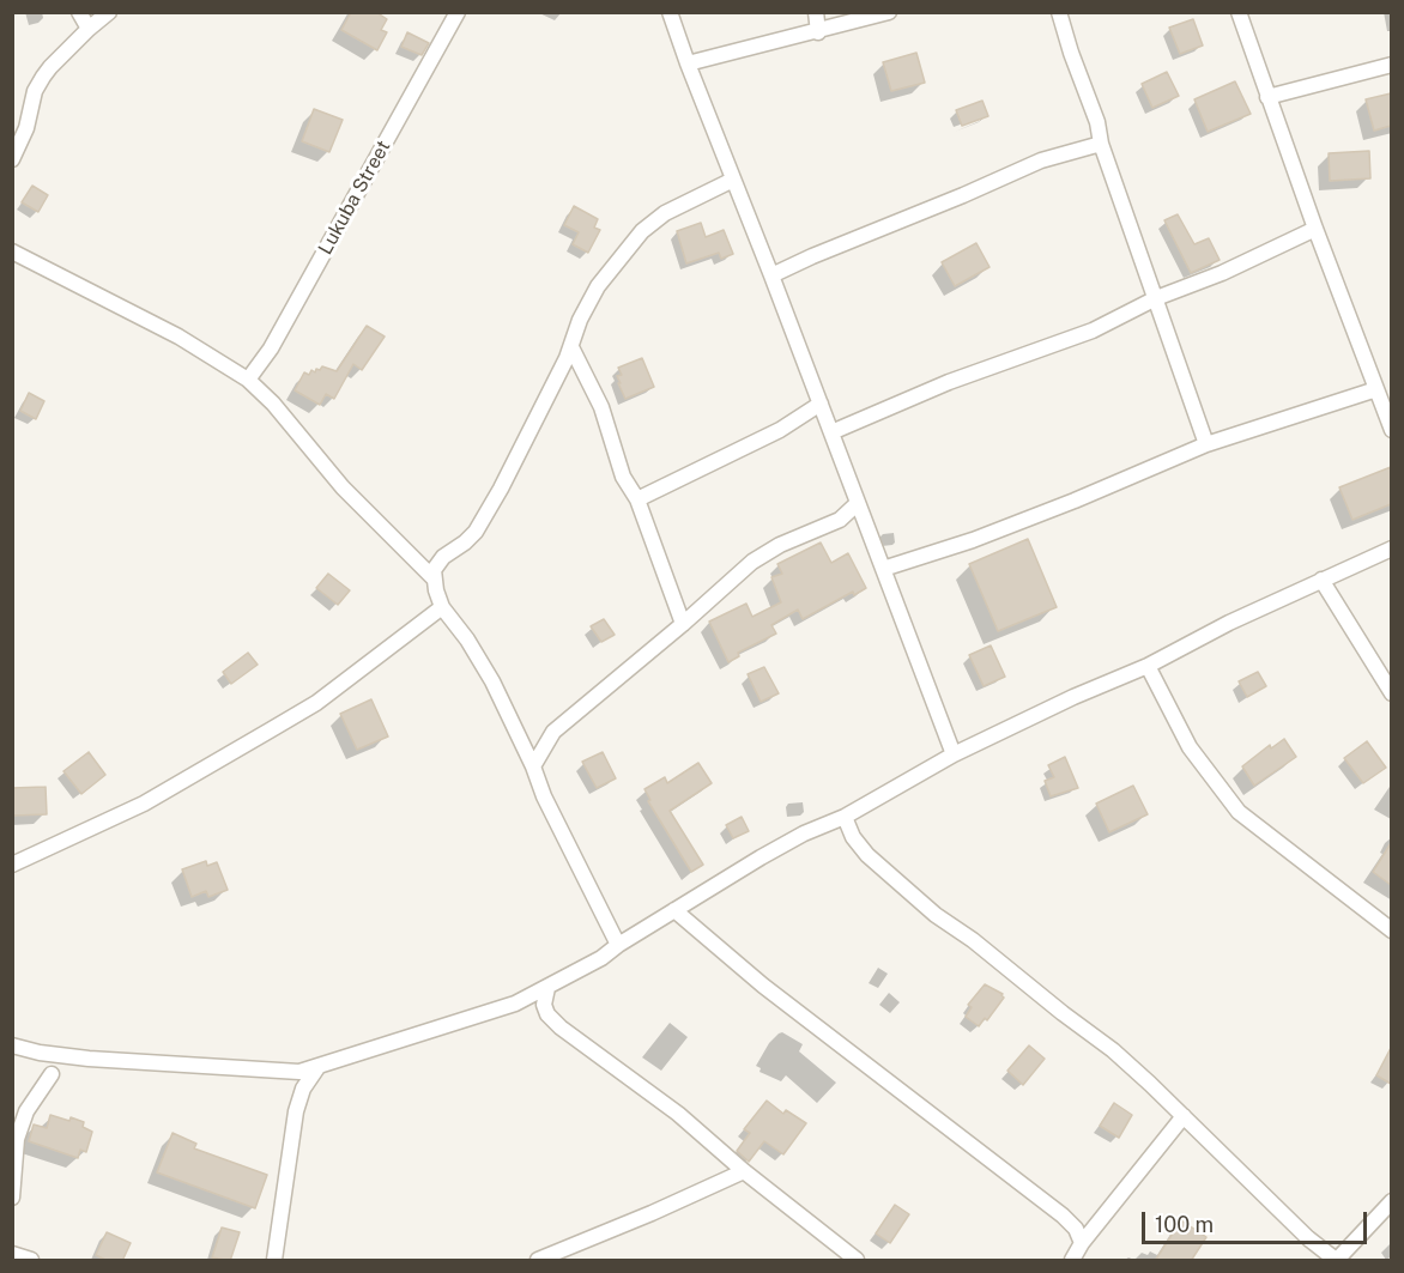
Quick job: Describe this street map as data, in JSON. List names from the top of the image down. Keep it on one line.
{"streets":{"street":["Lukuba Street"]},"scale_bar":"100 m"}
